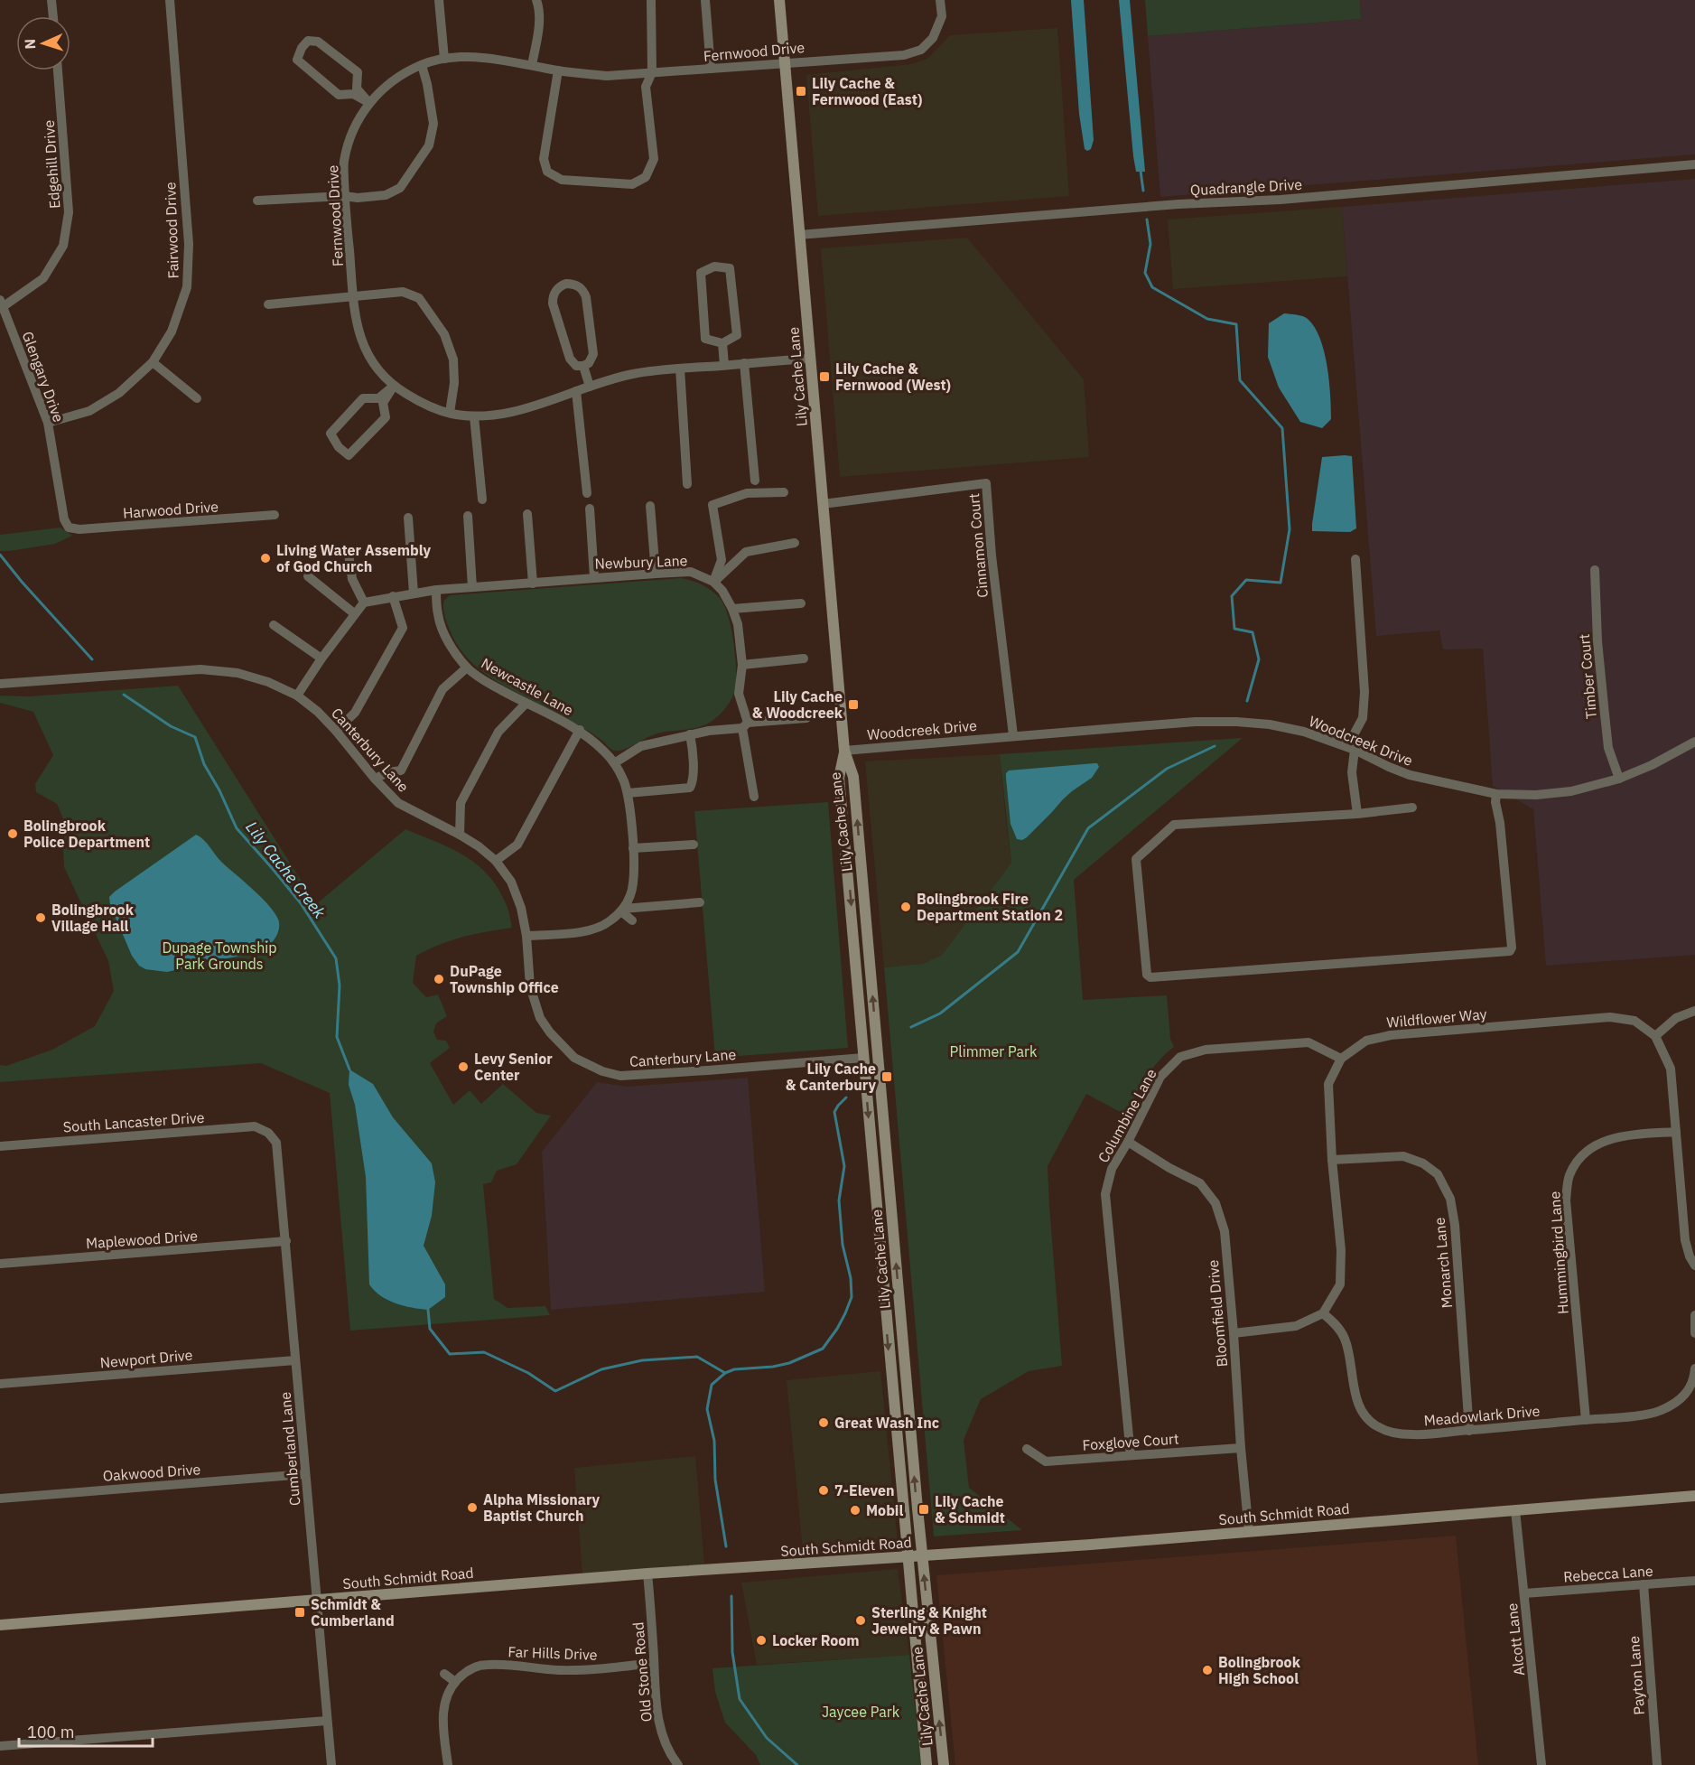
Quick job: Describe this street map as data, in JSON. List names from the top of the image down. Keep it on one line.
{"streets":{"street":["Fernwood Drive","Edgehill Drive","Quadrangle Drive","Fairwood Drive","Glengary Drive","Lily Cache Lane","Harwood Drive","Cinnamon Court","Newbury Lane","Timber Court","Newcastle Lane","Woodcreek Drive","Canterbury Lane","Wildflower Way","Columbine Lane","South Lancaster Drive","Maplewood Drive","Hummingbird Lane","Monarch Lane","Bloomfield Drive","Newport Drive","Meadowlark Drive","Foxglove Court","Cumberland Lane","Oakwood Drive","South Schmidt Road","Rebecca Lane","Alcott Lane","Far Hills Drive","Old Stone Road","Payton Lane"]},"crossings":[["Fernwood Drive","Lily Cache Lane"],["Edgehill Drive","Glengary Drive"],["Quadrangle Drive","Lily Cache Lane"],["Fairwood Drive","Glengary Drive"],["Glengary Drive","Harwood Drive"],["Lily Cache Lane","Cinnamon Court"],["Lily Cache Lane","Woodcreek Drive"],["Lily Cache Lane","Canterbury Lane"],["Lily Cache Lane","South Schmidt Road"],["Cinnamon Court","Woodcreek Drive"],["Newbury Lane","Newcastle Lane"],["Timber Court","Woodcreek Drive"],["Wildflower Way","Columbine Lane"],["Wildflower Way","Hummingbird Lane"],["Wildflower Way","Monarch Lane"],["Wildflower Way","Meadowlark Drive"],["Columbine Lane","Bloomfield Drive"],["Columbine Lane","Foxglove Court"],["South Lancaster Drive","Cumberland Lane"],["Maplewood Drive","Cumberland Lane"],["Hummingbird Lane","Meadowlark Drive"],["Monarch Lane","Meadowlark Drive"],["Bloomfield Drive","Foxglove Court"],["Bloomfield Drive","South Schmidt Road"],["Newport Drive","Cumberland Lane"],["Cumberland Lane","Oakwood Drive"],["Cumberland Lane","South Schmidt Road"],["South Schmidt Road","Alcott Lane"],["South Schmidt Road","Old Stone Road"],["Rebecca Lane","Alcott Lane"],["Rebecca Lane","Payton Lane"],["Far Hills Drive","Old Stone Road"]],"water":["Lily Cache Creek"],"parks":["Dupage Township Park Grounds","Plimmer Park","Jaycee Park"],"places":{"transit":["Lily Cache & Fernwood (East)","Lily Cache & Fernwood (West)","Lily Cache & Woodcreek","Lily Cache & Canterbury","Lily Cache & Schmidt","Schmidt & Cumberland"],"other":["Living Water Assembly of God Church","Bolingbrook Police Department","Bolingbrook Fire Department Station 2","Bolingbrook Village Hall","DuPage Township Office","Levy Senior Center","Great Wash Inc","7-Eleven","Alpha Missionary Baptist Church","Mobil","Sterling & Knight Jewelry & Pawn","Locker Room","Bolingbrook High School"]},"scale_bar":"100 m","north":"left"}
